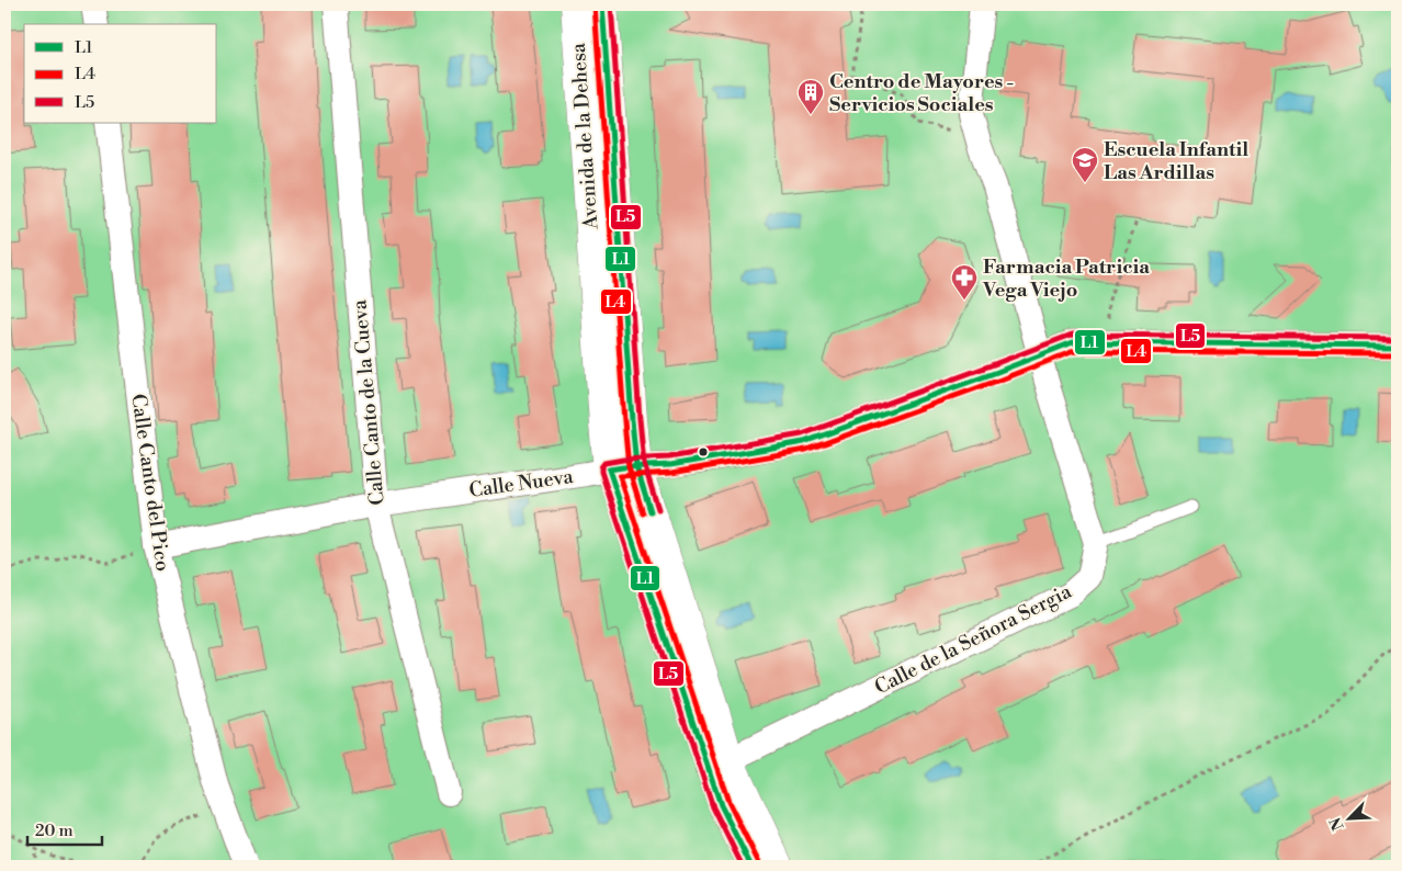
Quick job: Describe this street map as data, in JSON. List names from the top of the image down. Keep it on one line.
{"streets":{"street":["Avenida de la Dehesa","Calle Canto de la Cueva","Calle Canto del Pico","Calle Nueva","Calle de la Señora Sergia"]},"crossings":[["Avenida de la Dehesa","Calle Nueva"],["Avenida de la Dehesa","Calle de la Señora Sergia"],["Calle Canto de la Cueva","Calle Nueva"],["Calle Canto del Pico","Calle Nueva"],["Calle Nueva","Calle de la Señora Sergia"]],"places":{"building":["Centro de Mayores - Servicios Sociales"],"school or university":["Escuela Infantil Las Ardillas"],"pharmacy":["Farmacia Patricia Vega Viejo"]},"lines":["transit line L1","transit line L5","transit line L4"],"legend":["L1","L4","L5"],"scale_bar":"20 m","north":"bottom left"}
